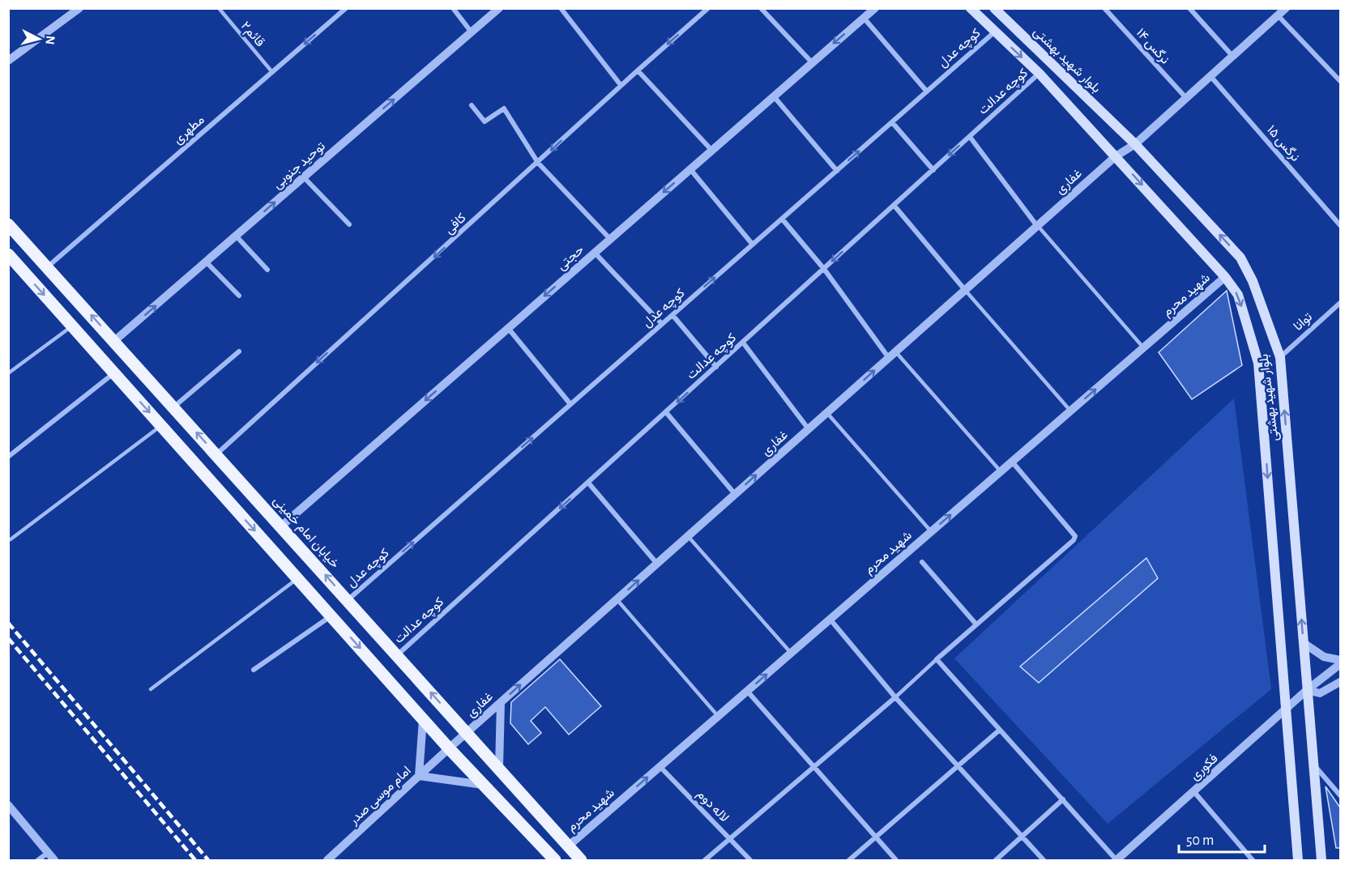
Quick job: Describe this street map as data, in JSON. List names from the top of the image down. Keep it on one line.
{"streets":{"main road":["بلوار شهید بهشتی","خیابان امام خمینی"],"street":["نرگس ۱۴","کوچه عدل","کوچه عدالت","مطهری","نرگس ۱۵","توحید جنوبی","غفاری","کافی","حجتی","شهید محرم","توانا","فکوری","امام موسی صدر","لاله دوم"],"lane":["قائم۲"]},"crossings":[["قائم۲","مطهری"],["کوچه عدل","بلوار شهید بهشتی"],["کوچه عدل","خیابان امام خمینی"],["بلوار شهید بهشتی","کوچه عدالت"],["بلوار شهید بهشتی","غفاری"],["بلوار شهید بهشتی","شهید محرم"],["بلوار شهید بهشتی","توانا"],["بلوار شهید بهشتی","فکوری"],["کوچه عدالت","خیابان امام خمینی"],["مطهری","خیابان امام خمینی"],["توحید جنوبی","خیابان امام خمینی"],["غفاری","خیابان امام خمینی"],["غفاری","امام موسی صدر"],["کافی","خیابان امام خمینی"],["حجتی","خیابان امام خمینی"],["شهید محرم","خیابان امام خمینی"],["شهید محرم","لاله دوم"]],"one_way":["کوچه عدل","کوچه عدالت","توحید جنوبی","غفاری","کافی","حجتی","شهید محرم"],"scale_bar":"50 m","north":"right"}
